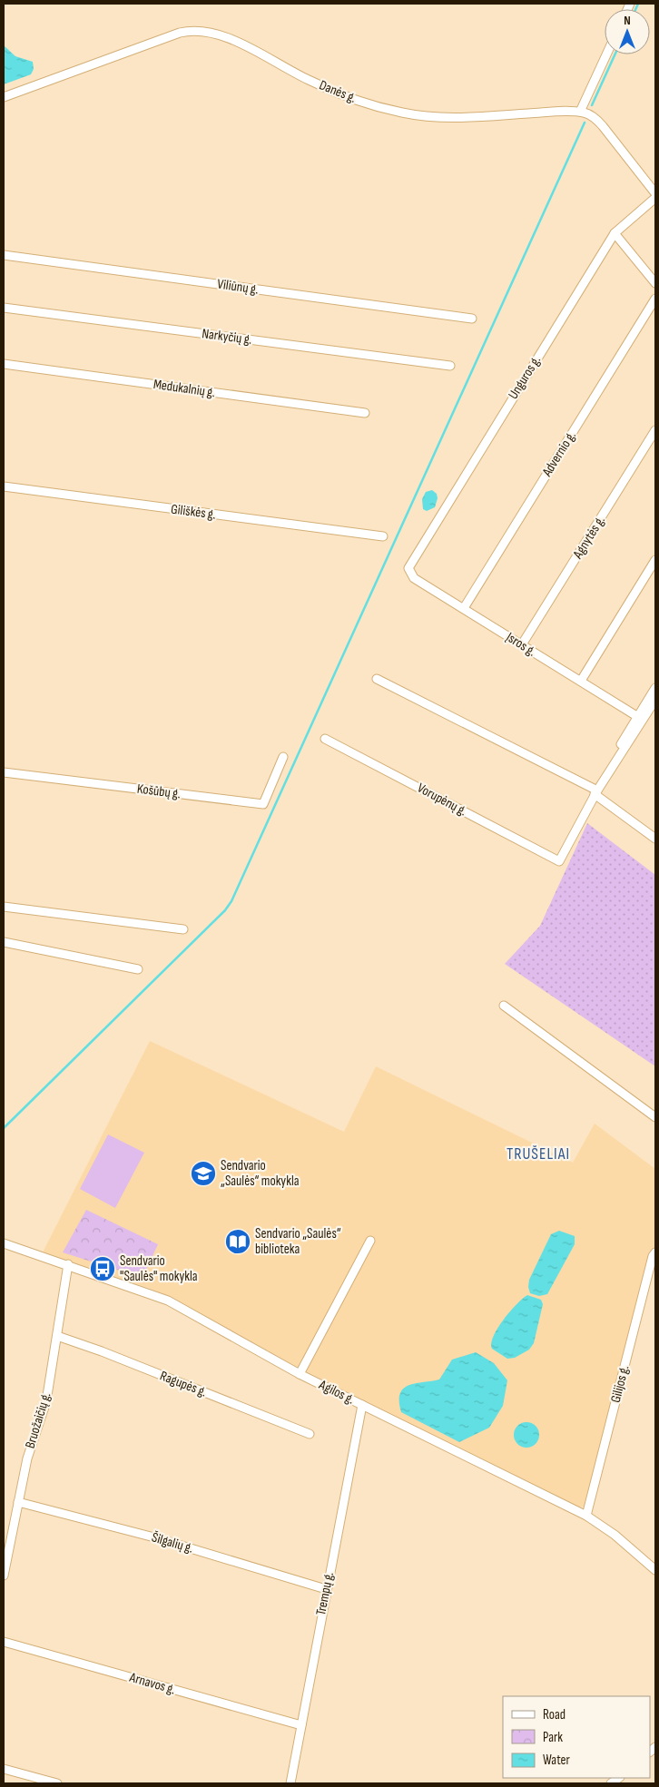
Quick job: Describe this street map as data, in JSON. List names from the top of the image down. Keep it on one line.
{"streets":{"street":["Danės g.","Viliūnų g.","Narkyčių g.","Unguros g.","Medukalnių g.","Advernio g.","Giliškės g.","Agnytės g.","Įsros g.","Košūbų g.","Vorupėnų g.","Ragupės g.","Gilijos g.","Agilos g.","Bruožaičių g.","Šilgalių g.","Trempų g.","Arnavos g."]},"crossings":[["Unguros g.","Įsros g."],["Advernio g.","Įsros g."],["Agnytės g.","Įsros g."],["Ragupės g.","Bruožaičių g."],["Gilijos g.","Agilos g."],["Agilos g.","Bruožaičių g."],["Agilos g.","Trempų g."],["Bruožaičių g.","Šilgalių g."],["Šilgalių g.","Trempų g."],["Trempų g.","Arnavos g."]],"districts":["TRUŠELIAI"],"places":{"school or university":["Sendvario „Saulės“ mokykla"],"library":["Sendvario „Saulės“ biblioteka"],"bus stop":["Sendvario \"Saulės\" mokykla"]},"legend":["Road","Park","Water"],"north":"top"}
